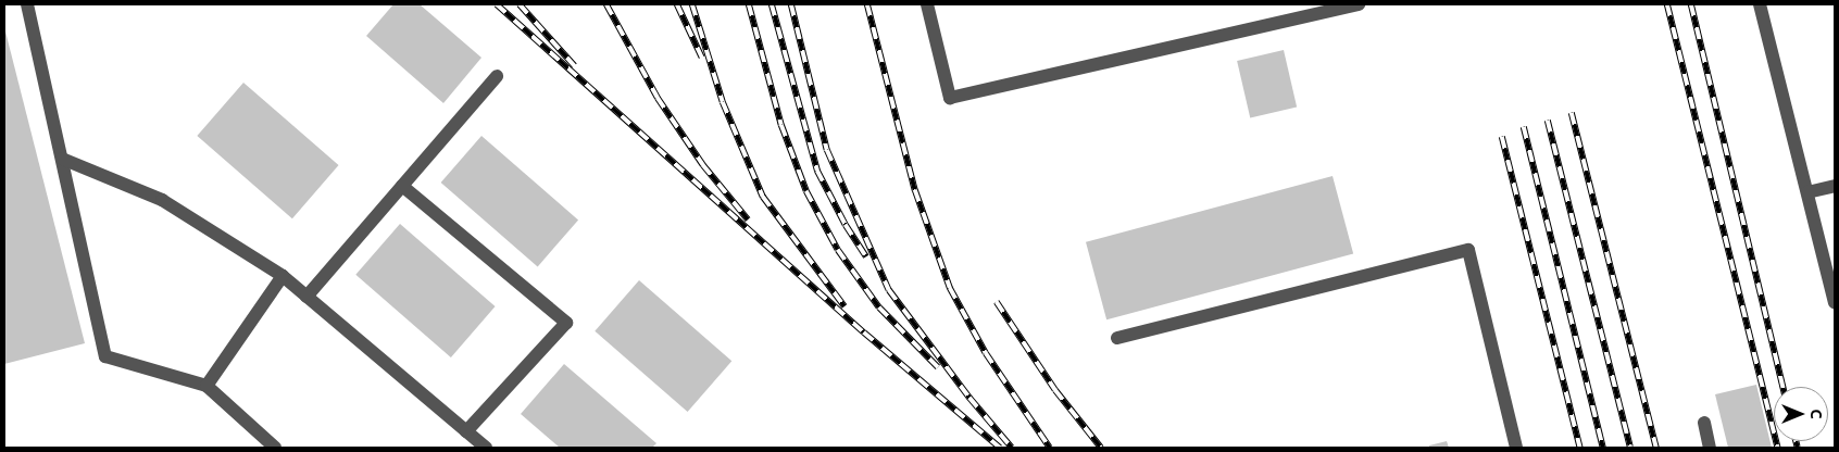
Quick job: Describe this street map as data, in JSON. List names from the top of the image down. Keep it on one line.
{"north":"right"}
